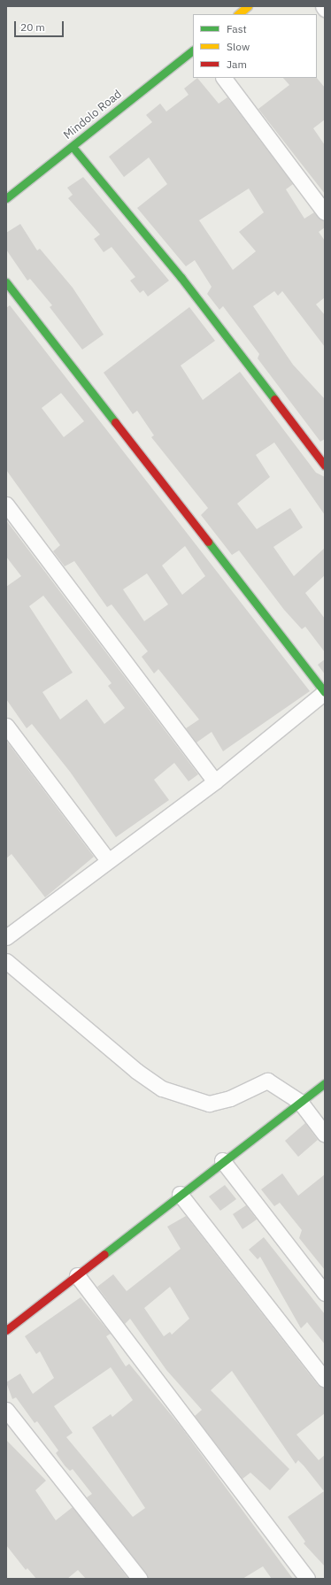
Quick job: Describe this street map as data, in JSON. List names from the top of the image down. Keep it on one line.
{"streets":{"street":["Mindolo Road"]},"legend":["Fast","Slow","Jam"],"scale_bar":"20 m"}
